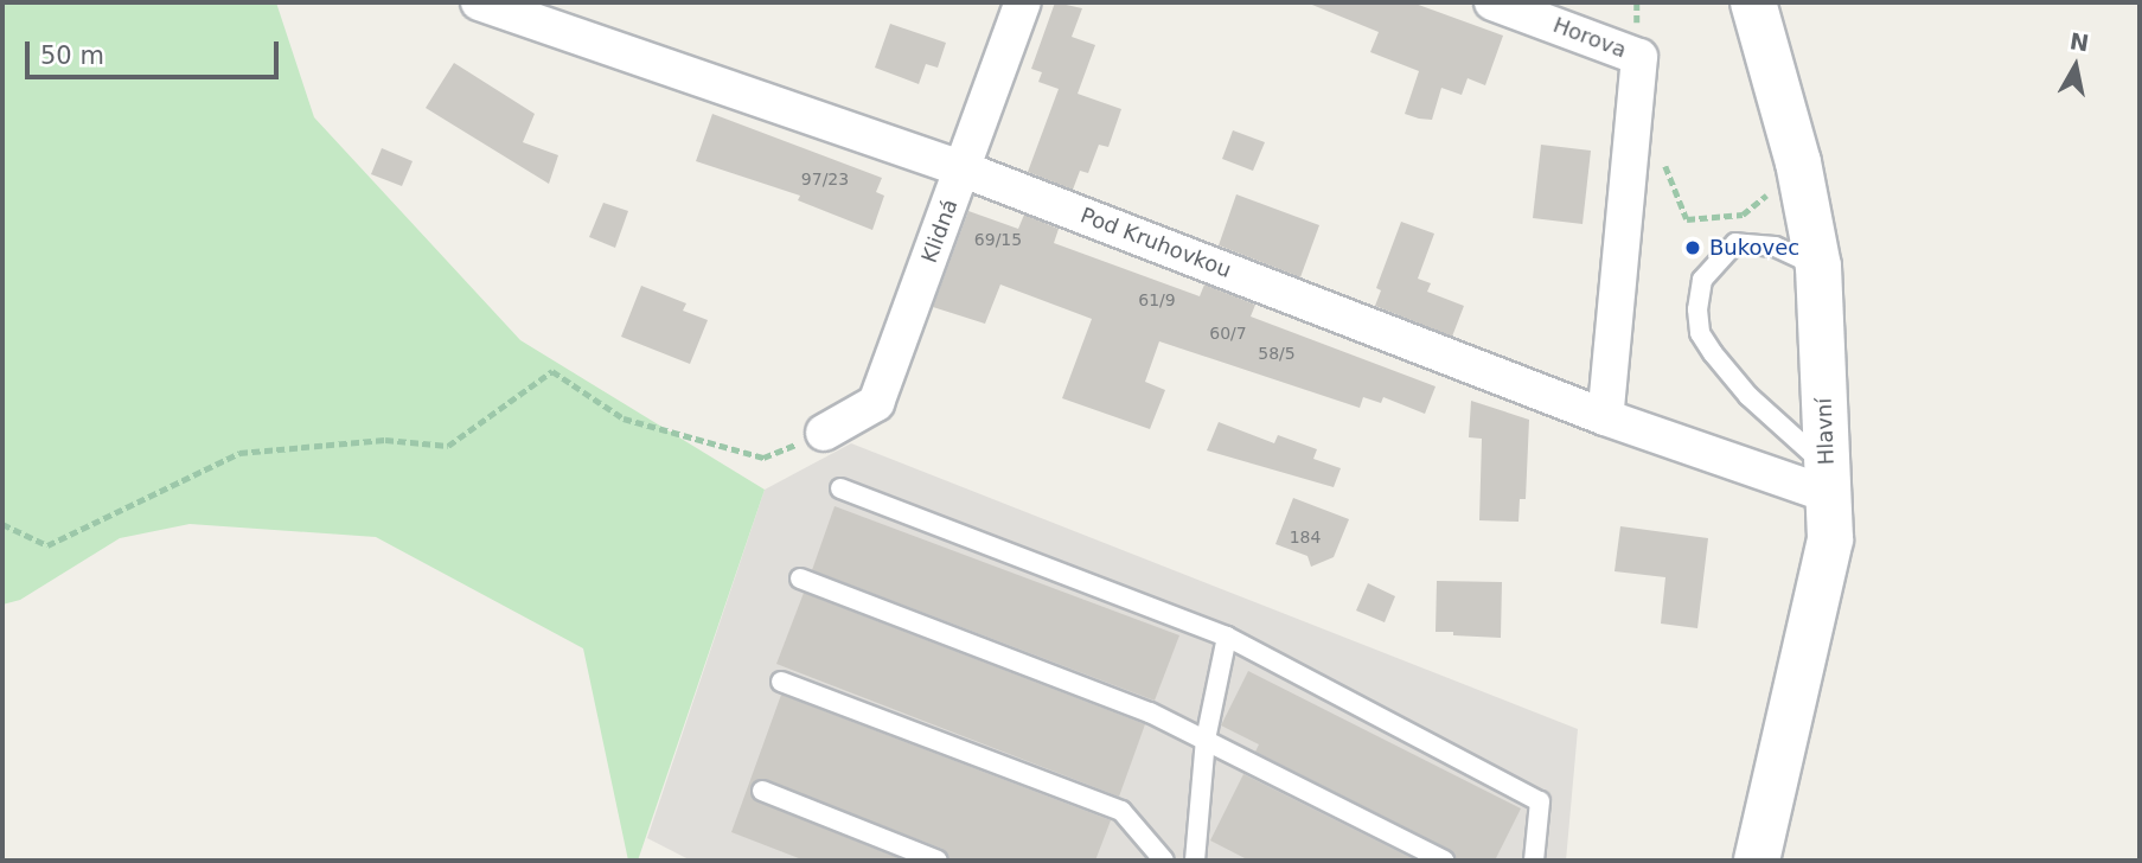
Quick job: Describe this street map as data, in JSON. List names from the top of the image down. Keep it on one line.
{"streets":{"street":["Horova","Klidná","Pod Kruhovkou","Hlavní"]},"crossings":[["Klidná","Pod Kruhovkou"],["Pod Kruhovkou","Hlavní"]],"places":["Bukovec"],"house_numbers":["97/23","69/15","61/9","60/7","58/5","184"],"scale_bar":"50 m","north":"top"}
